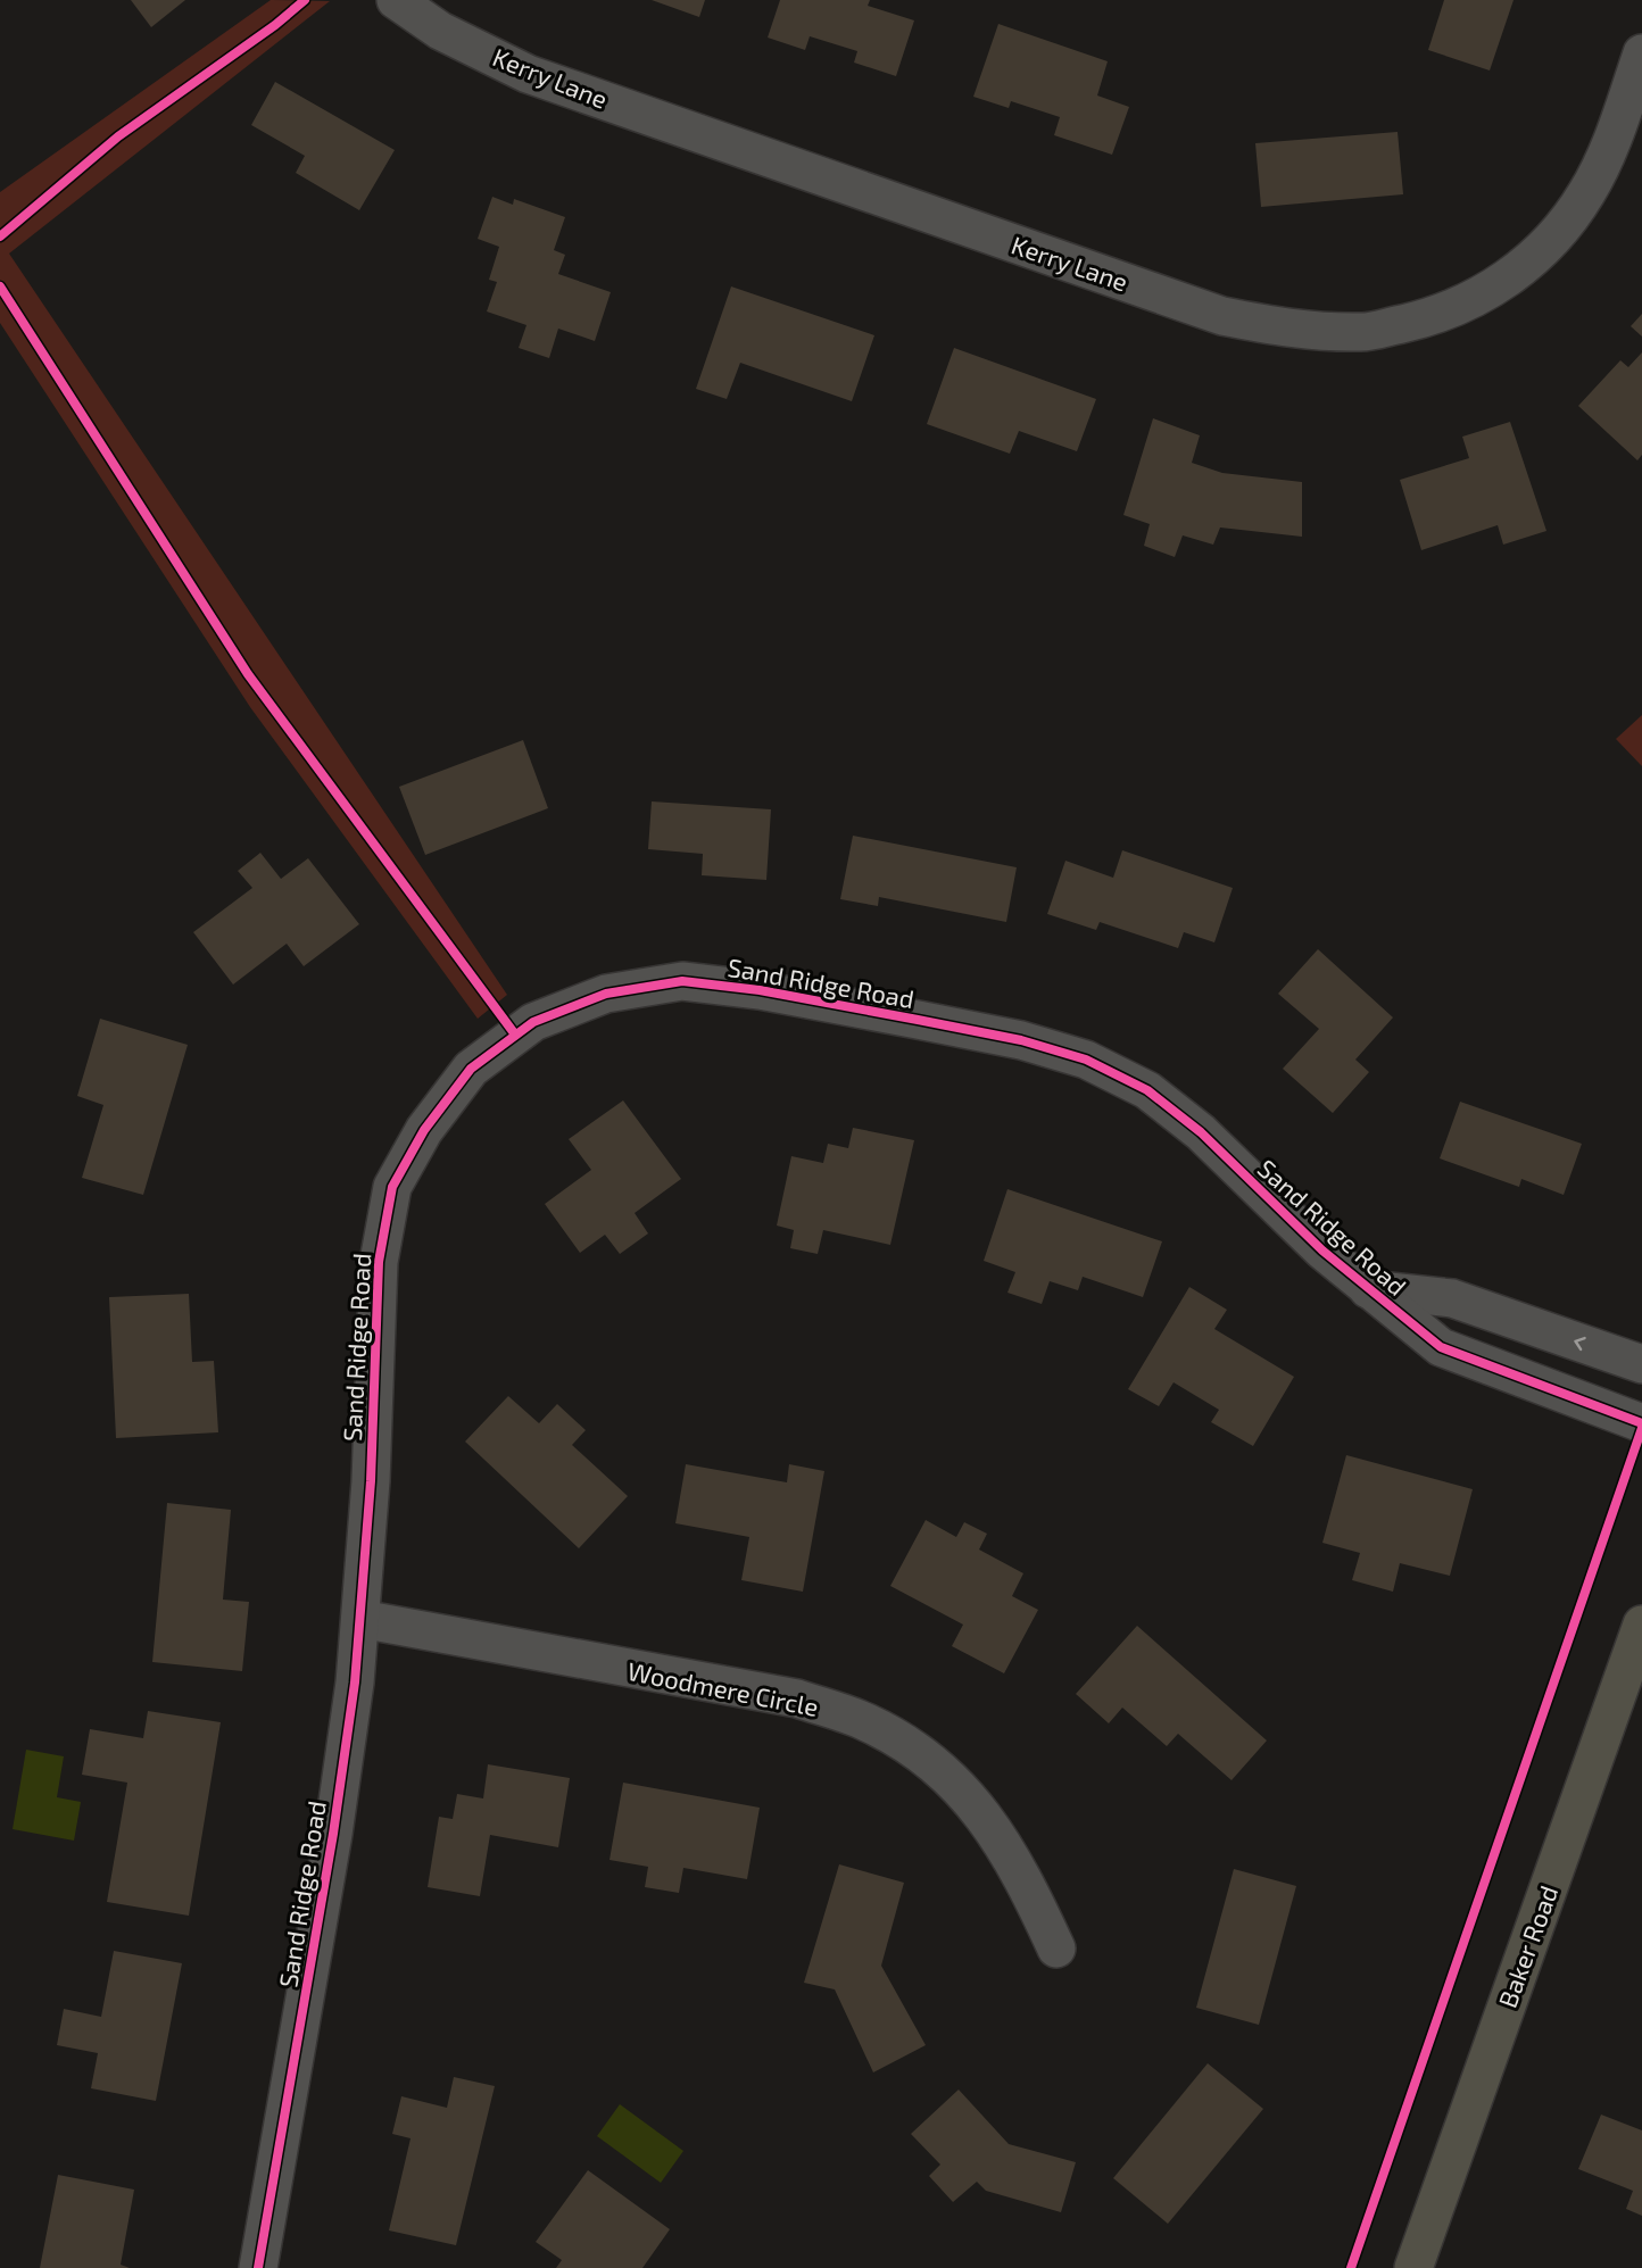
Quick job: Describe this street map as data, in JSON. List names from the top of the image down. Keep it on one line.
{"streets":{"main road":["Baker Road"],"street":["Kerry Lane","Sand Ridge Road","Woodmere Circle"]},"crossings":[["Sand Ridge Road","Woodmere Circle"]]}
